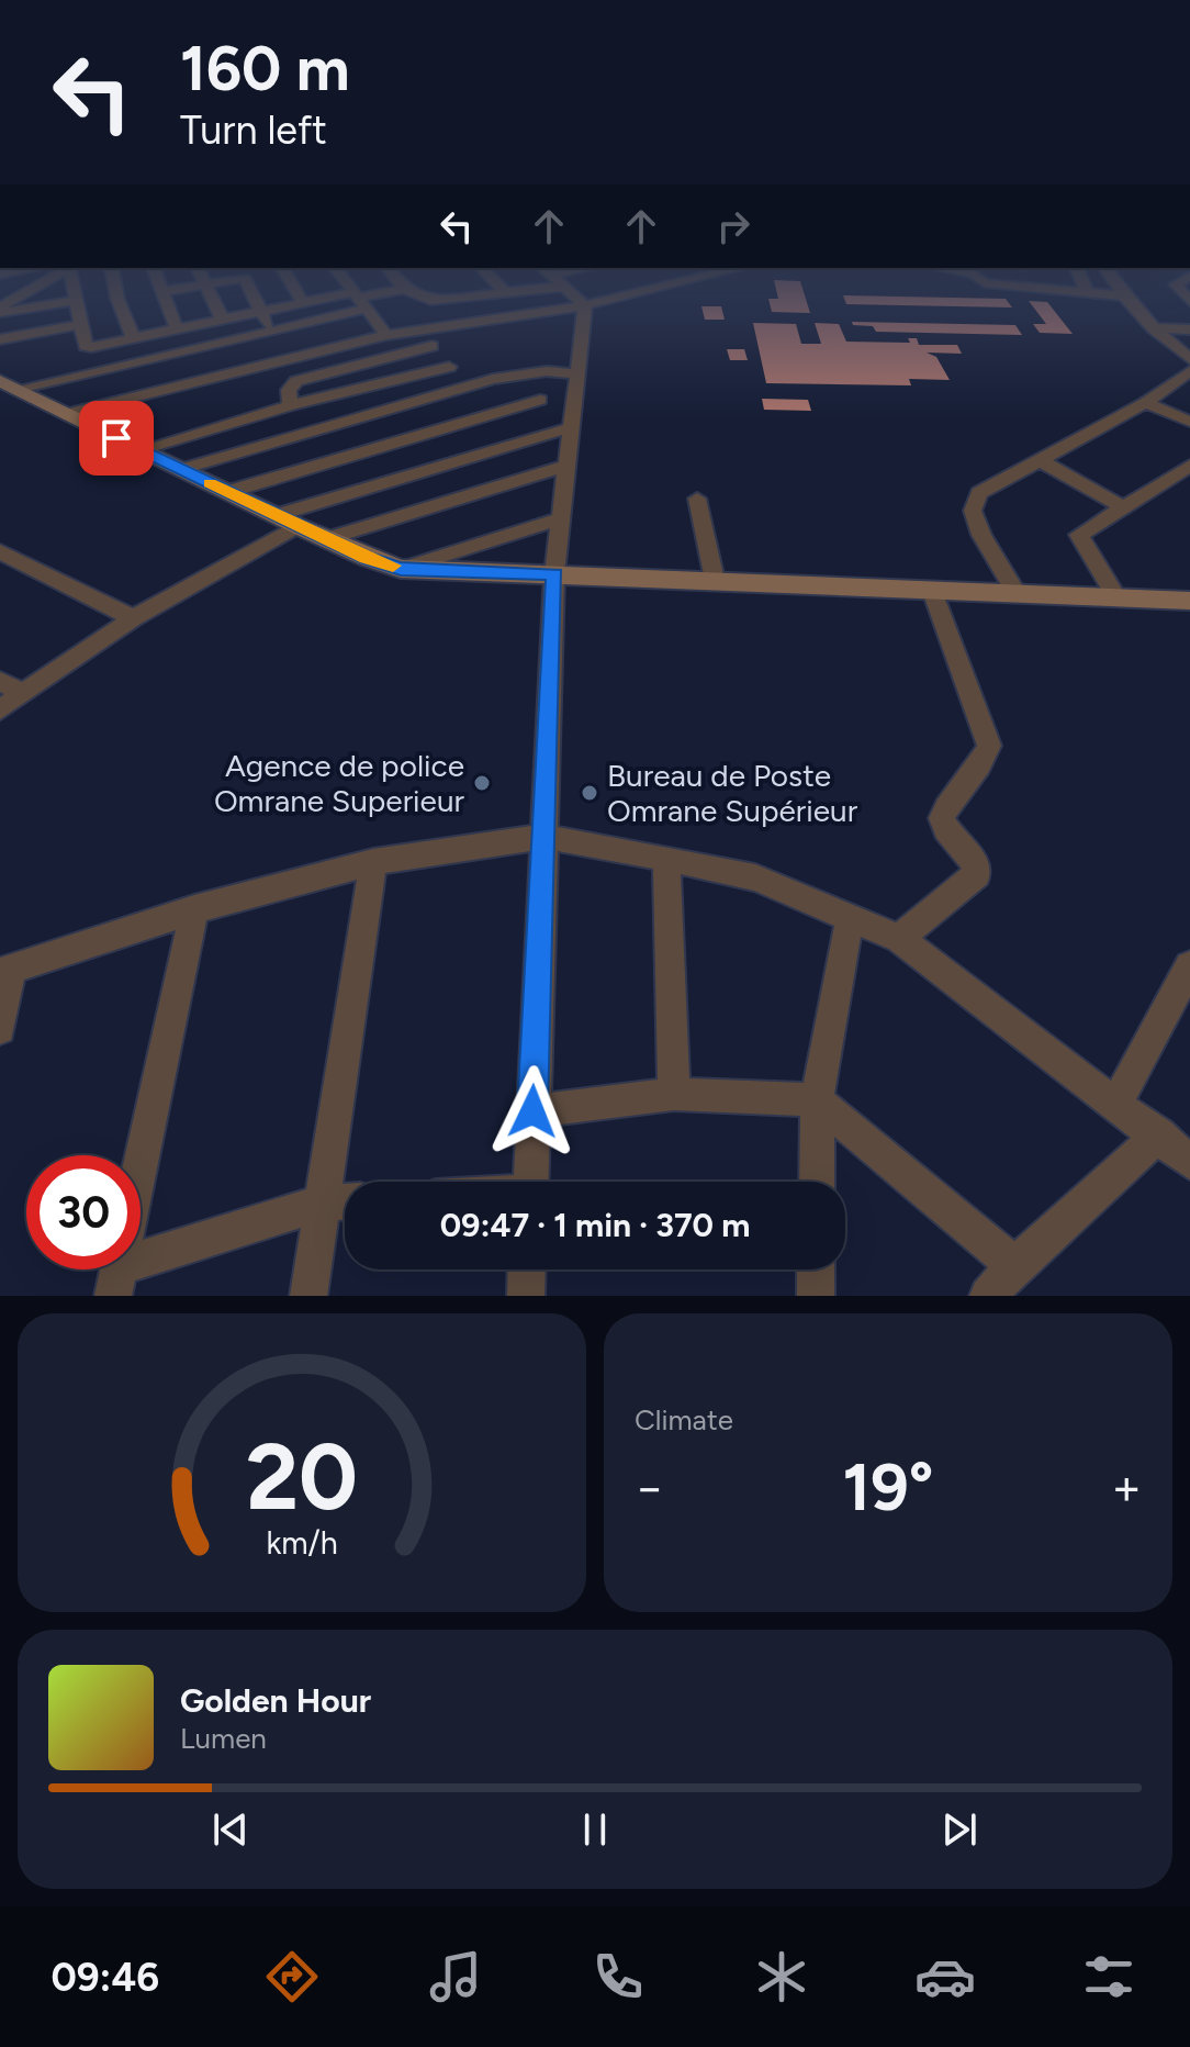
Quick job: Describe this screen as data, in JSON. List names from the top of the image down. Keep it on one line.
{"places":["Agence de police Omrane Superieur","Bureau de Poste Omrane Supérieur"],"page":{"turn":["160 m","Turn left"],"limit":"30","trip":"09:47 · 1 min · 370 m","tile":"Climate","heat":["−","19°","+"],"song":["Golden Hour","Lumen"],"tabs":"09:46","gauge":["20","km/h"]}}
